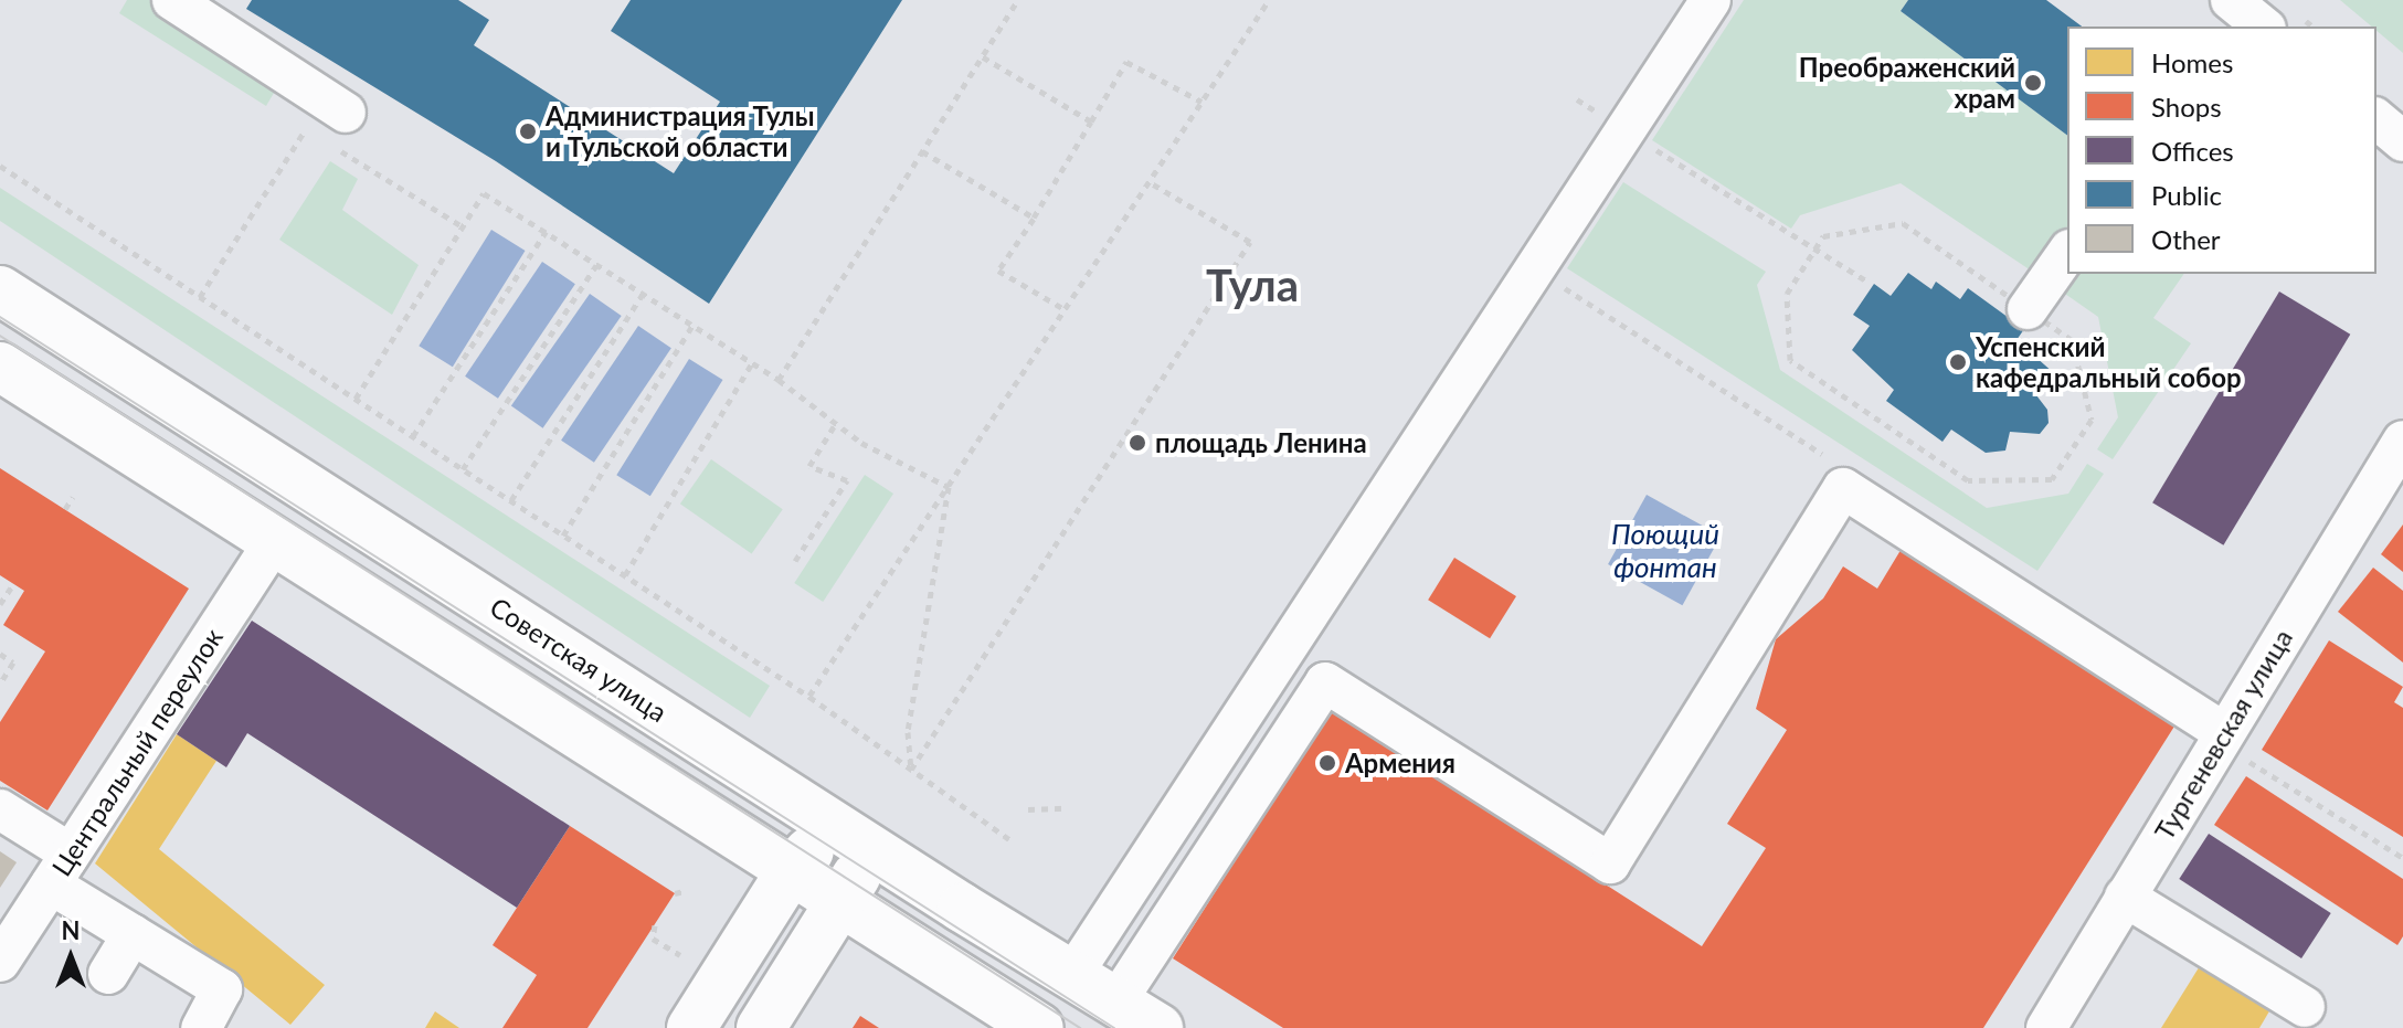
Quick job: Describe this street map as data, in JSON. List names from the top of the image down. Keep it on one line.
{"streets":{"main road":["Советская улица"],"street":["Тургеневская улица","Центральный переулок"]},"districts":["Тула"],"water":["Поющий фонтан"],"places":["Преображенский храм","Администрация Тулы и Тульской области","Успенский кафедральный собор","площадь Ленина","Армения"],"legend":["Homes","Shops","Offices","Public","Other"],"north":"top"}
